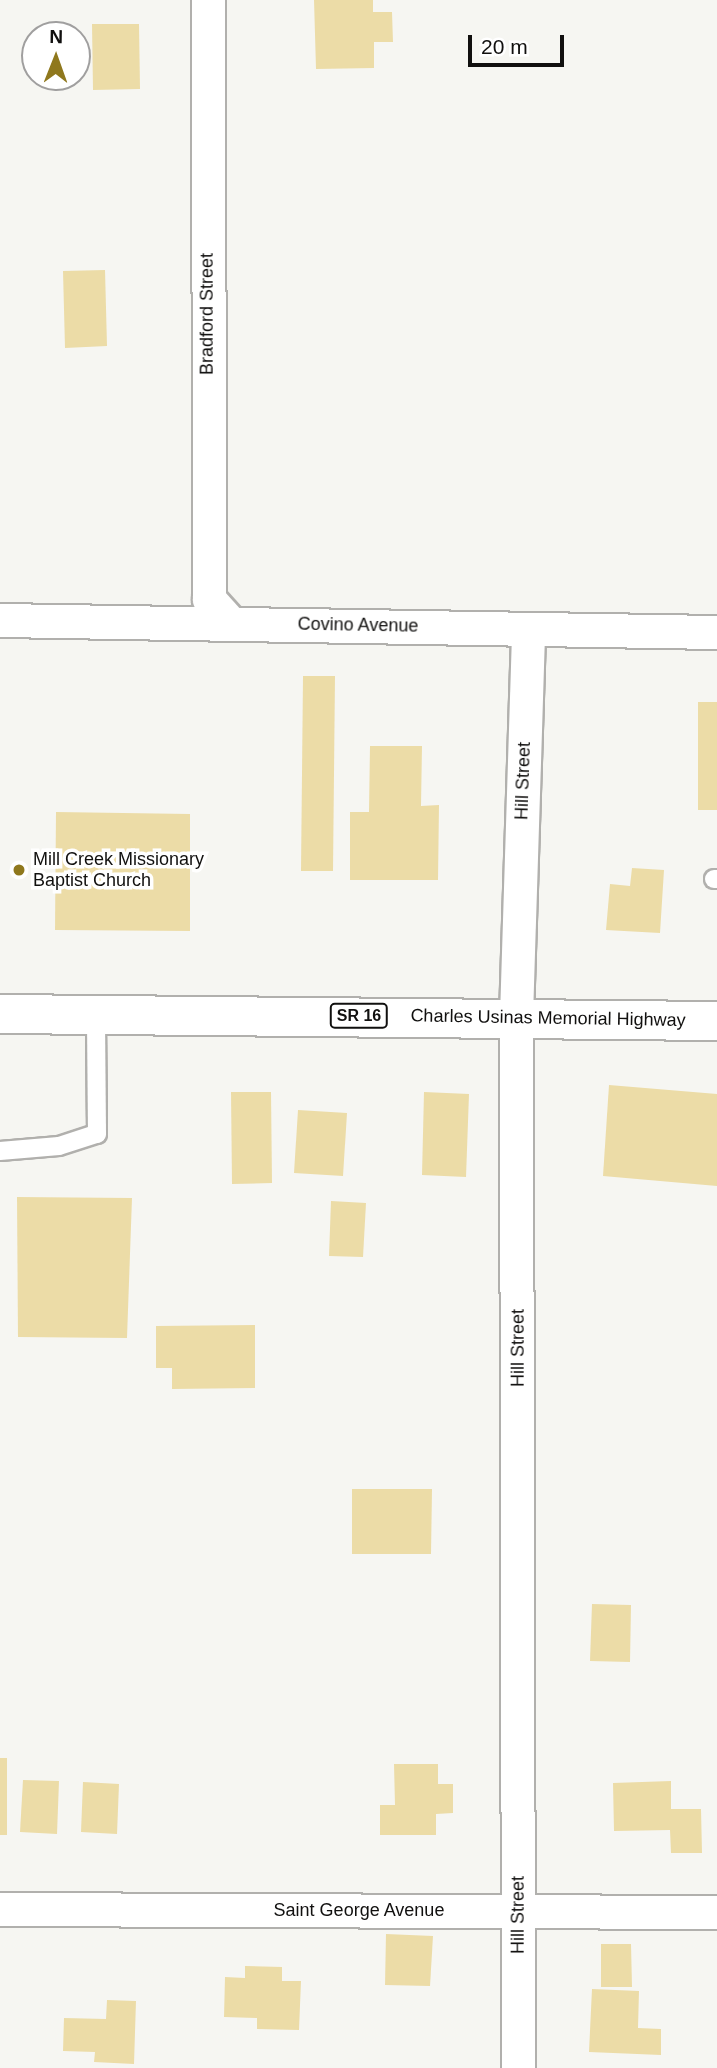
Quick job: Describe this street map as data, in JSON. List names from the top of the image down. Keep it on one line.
{"streets":{"highway":["SR 16","Charles Usinas Memorial Highway"],"street":["Bradford Street","Covino Avenue","Hill Street","Saint George Avenue"]},"crossings":[["Bradford Street","Covino Avenue"],["Covino Avenue","Hill Street"],["Hill Street","Charles Usinas Memorial Highway"],["Hill Street","Saint George Avenue"]],"places":["Mill Creek Missionary Baptist Church"],"scale_bar":"20 m","north":"top"}
